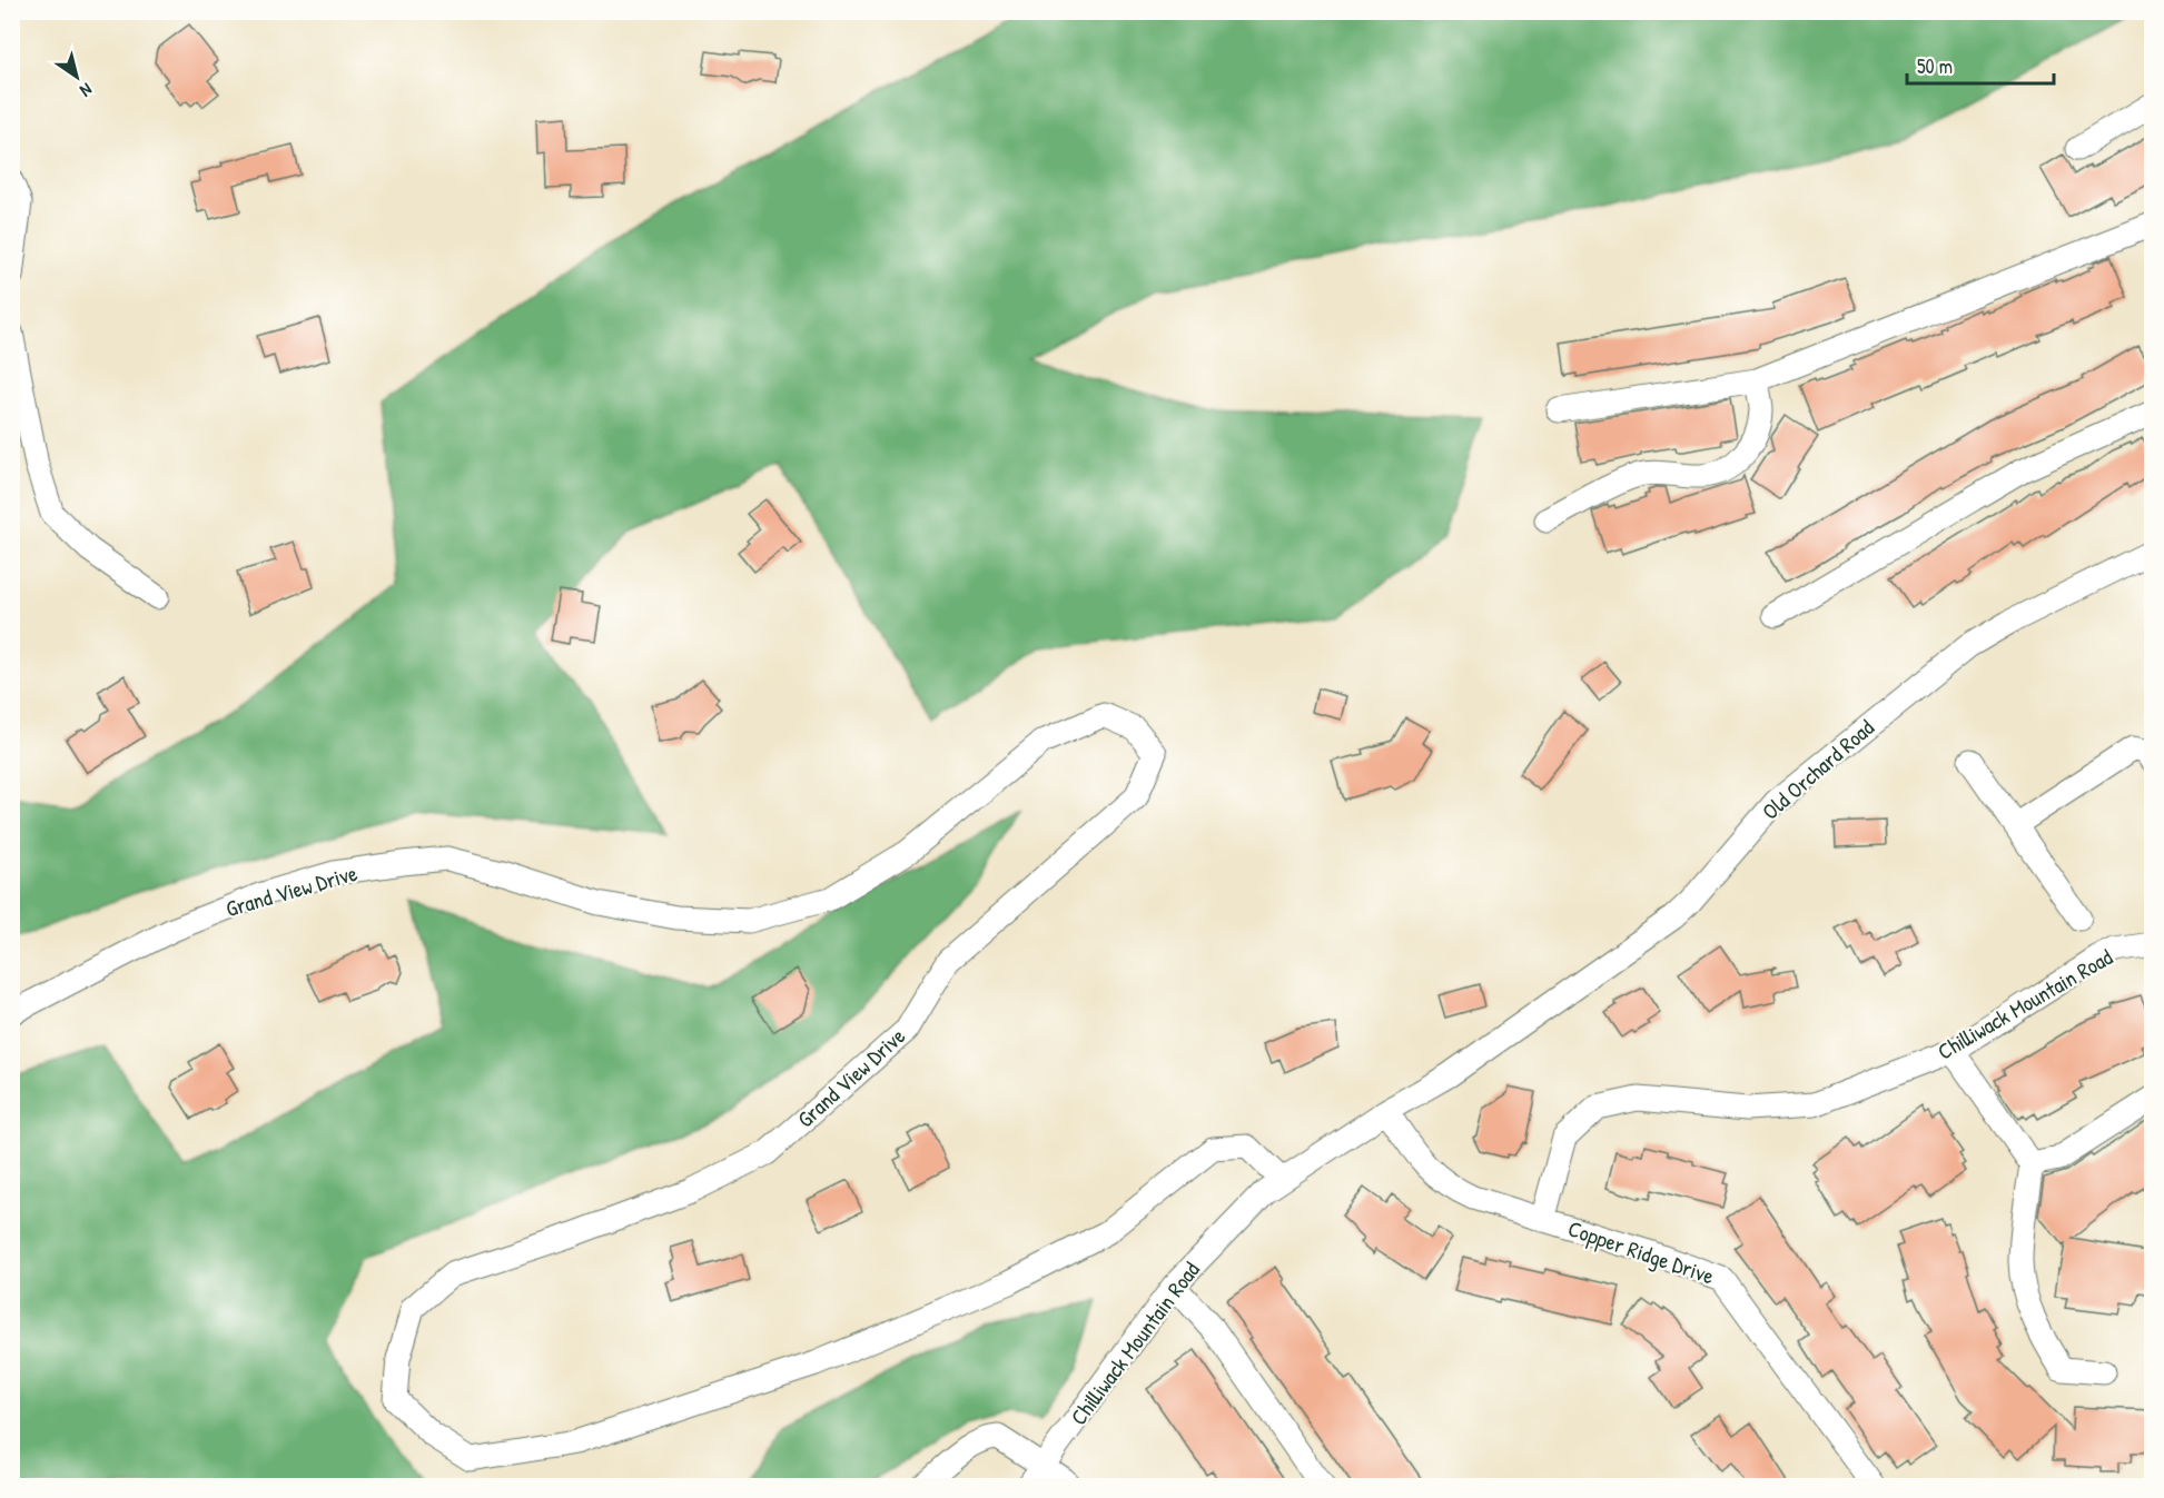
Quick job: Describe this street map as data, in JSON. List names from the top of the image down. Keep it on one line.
{"streets":{"street":["Old Orchard Road","Grand View Drive","Chilliwack Mountain Road","Copper Ridge Drive"]},"crossings":[["Old Orchard Road","Chilliwack Mountain Road"],["Grand View Drive","Chilliwack Mountain Road"],["Chilliwack Mountain Road","Copper Ridge Drive"]],"scale_bar":"50 m","north":"bottom right"}
